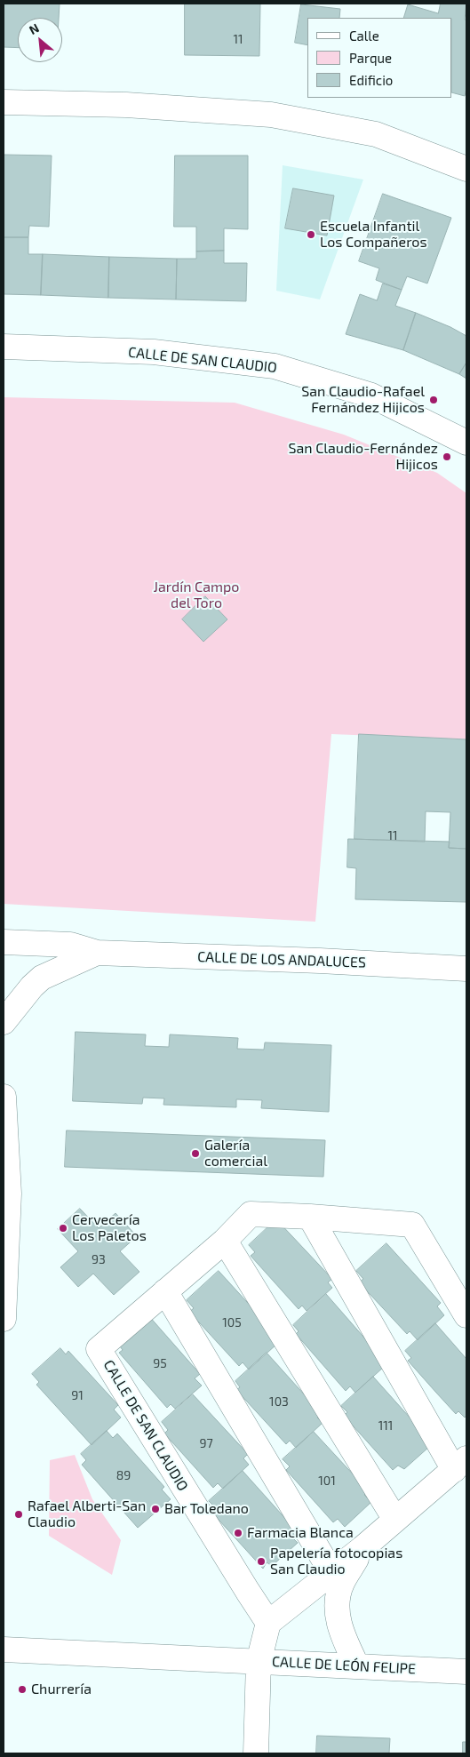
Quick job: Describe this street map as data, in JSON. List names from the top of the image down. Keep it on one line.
{"streets":{"street":["CALLE DE SAN CLAUDIO","CALLE DE LOS ANDALUCES","CALLE DE LEÓN FELIPE"]},"parks":["Jardín Campo del Toro"],"places":["Escuela Infantil Los Compañeros","San Claudio-Rafael Fernández Hijicos","San Claudio-Fernández Hijicos","Galería comercial","Cervecería Los Paletos","Bar Toledano","Rafael Alberti-San Claudio","Farmacia Blanca","Papelería fotocopias San Claudio","Churrería"],"house_numbers":["11","11","93","105","95","91","103","111","97","89","101"],"legend":["Calle","Parque","Edificio"],"north":"top left"}
